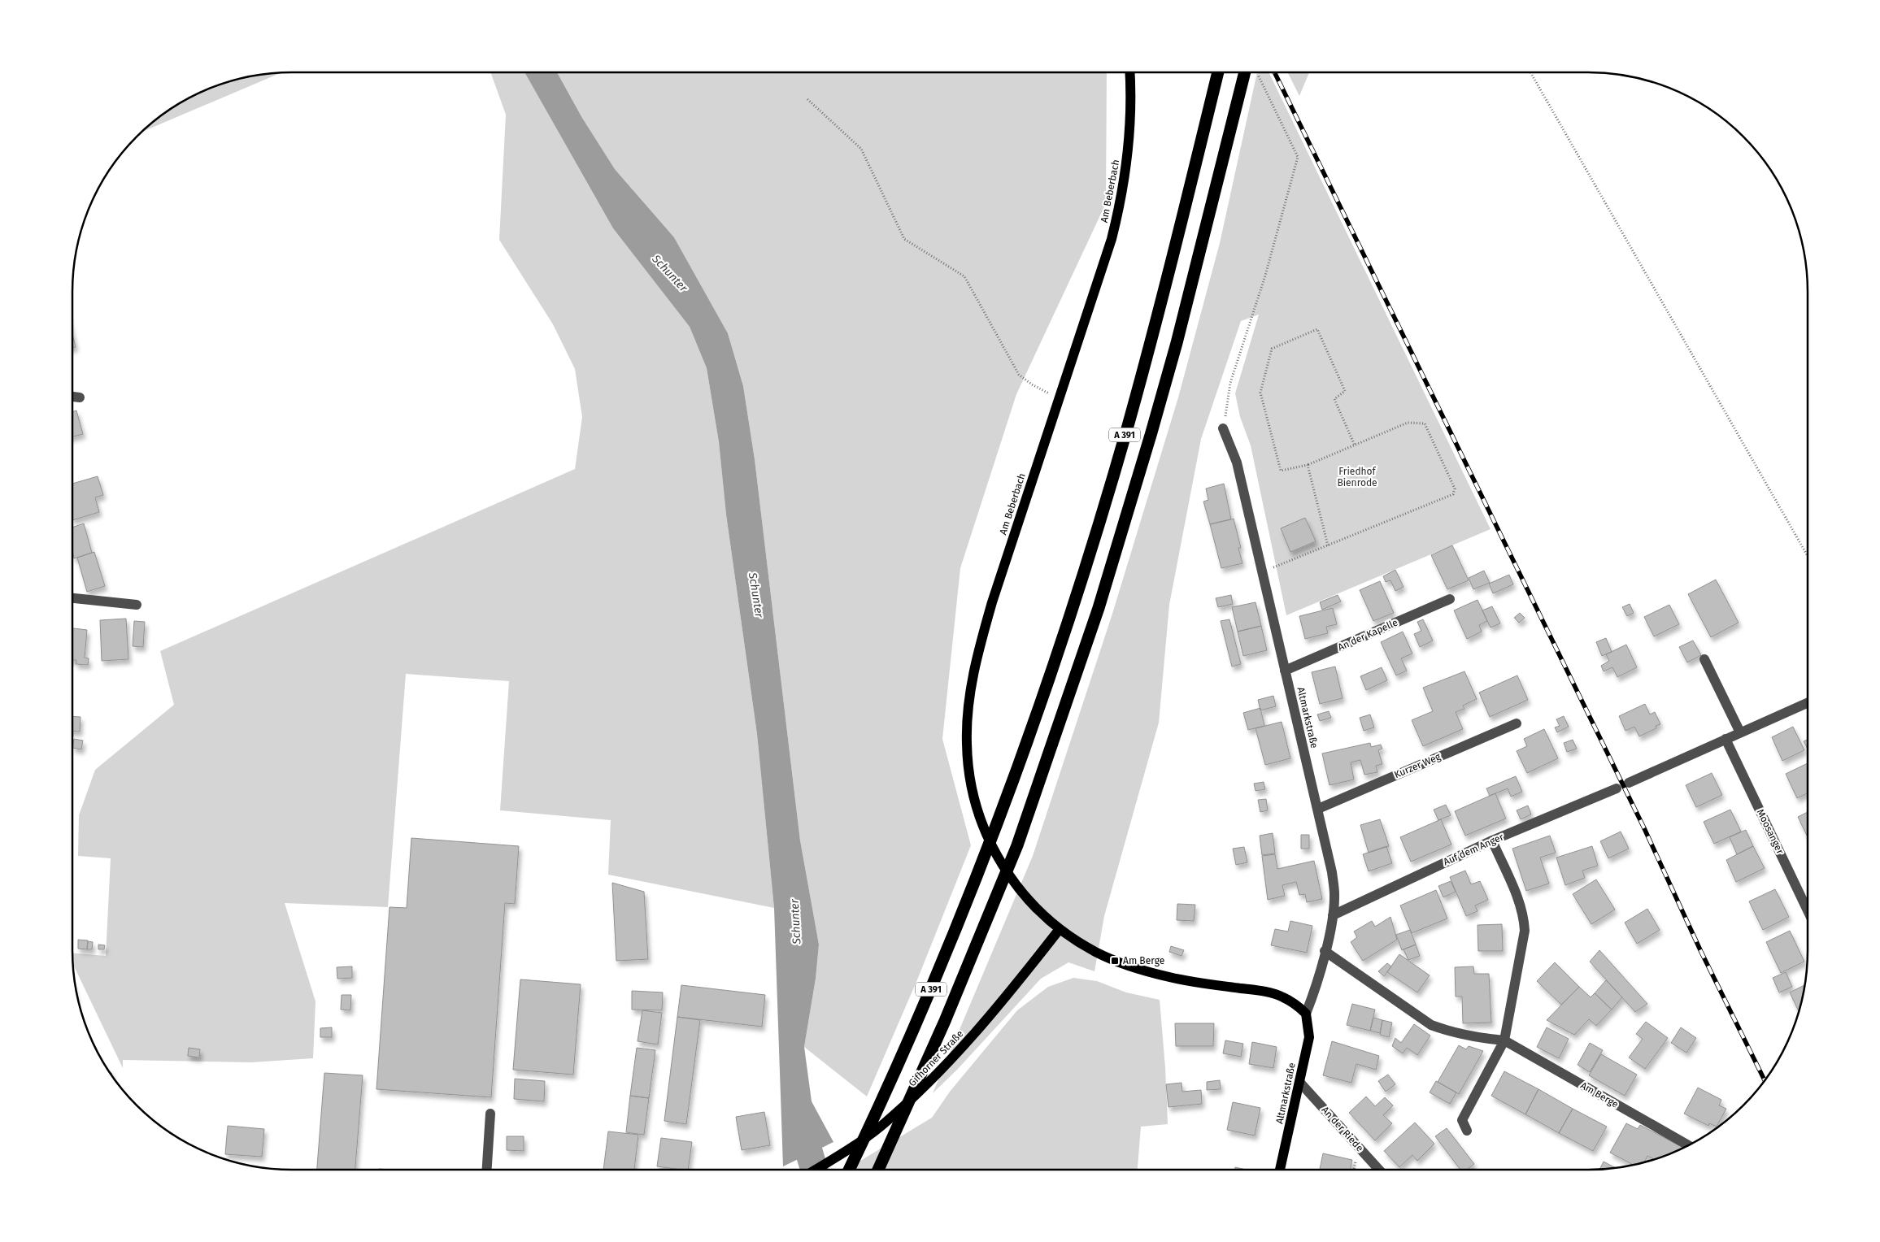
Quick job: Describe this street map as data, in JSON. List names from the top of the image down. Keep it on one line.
{"streets":{"highway":["A 391"],"main road":["Am Beberbach","Altmarkstraße","Gifhorner Straße"],"street":["An der Kapelle","Kurzer Weg","Moosanger","Auf dem Anger","Am Berge","An der Riede"]},"crossings":[["Am Beberbach","Gifhorner Straße"],["An der Kapelle","Altmarkstraße"],["Altmarkstraße","Kurzer Weg"],["Altmarkstraße","Auf dem Anger"],["Altmarkstraße","Am Berge"],["Altmarkstraße","An der Riede"]],"water":["Schunter"],"parks":["Friedhof Bienrode"],"places":{"transit":["Am Berge"]}}
